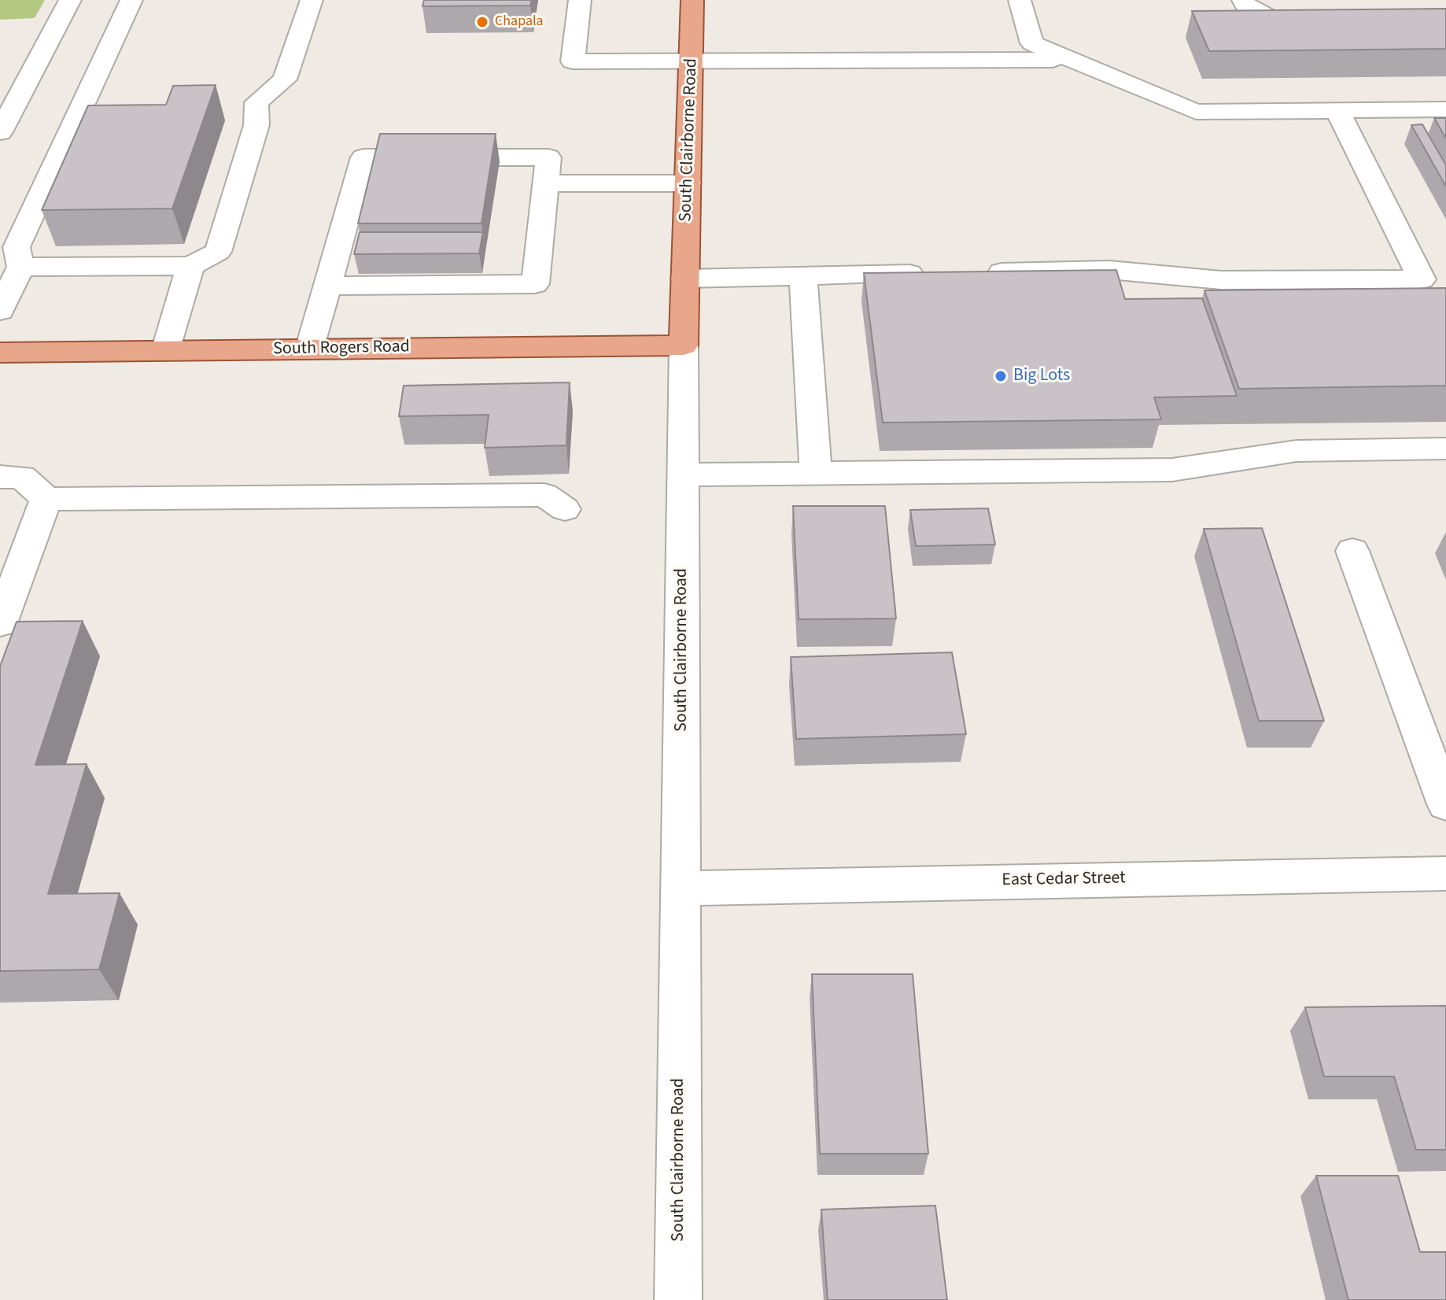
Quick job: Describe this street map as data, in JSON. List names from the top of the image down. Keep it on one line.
{"streets":{"main road":["South Clairborne Road","South Rogers Road"],"street":["East Cedar Street"]},"crossings":[["South Clairborne Road","South Rogers Road"],["South Clairborne Road","East Cedar Street"]],"places":["Chapala","Big Lots"]}
